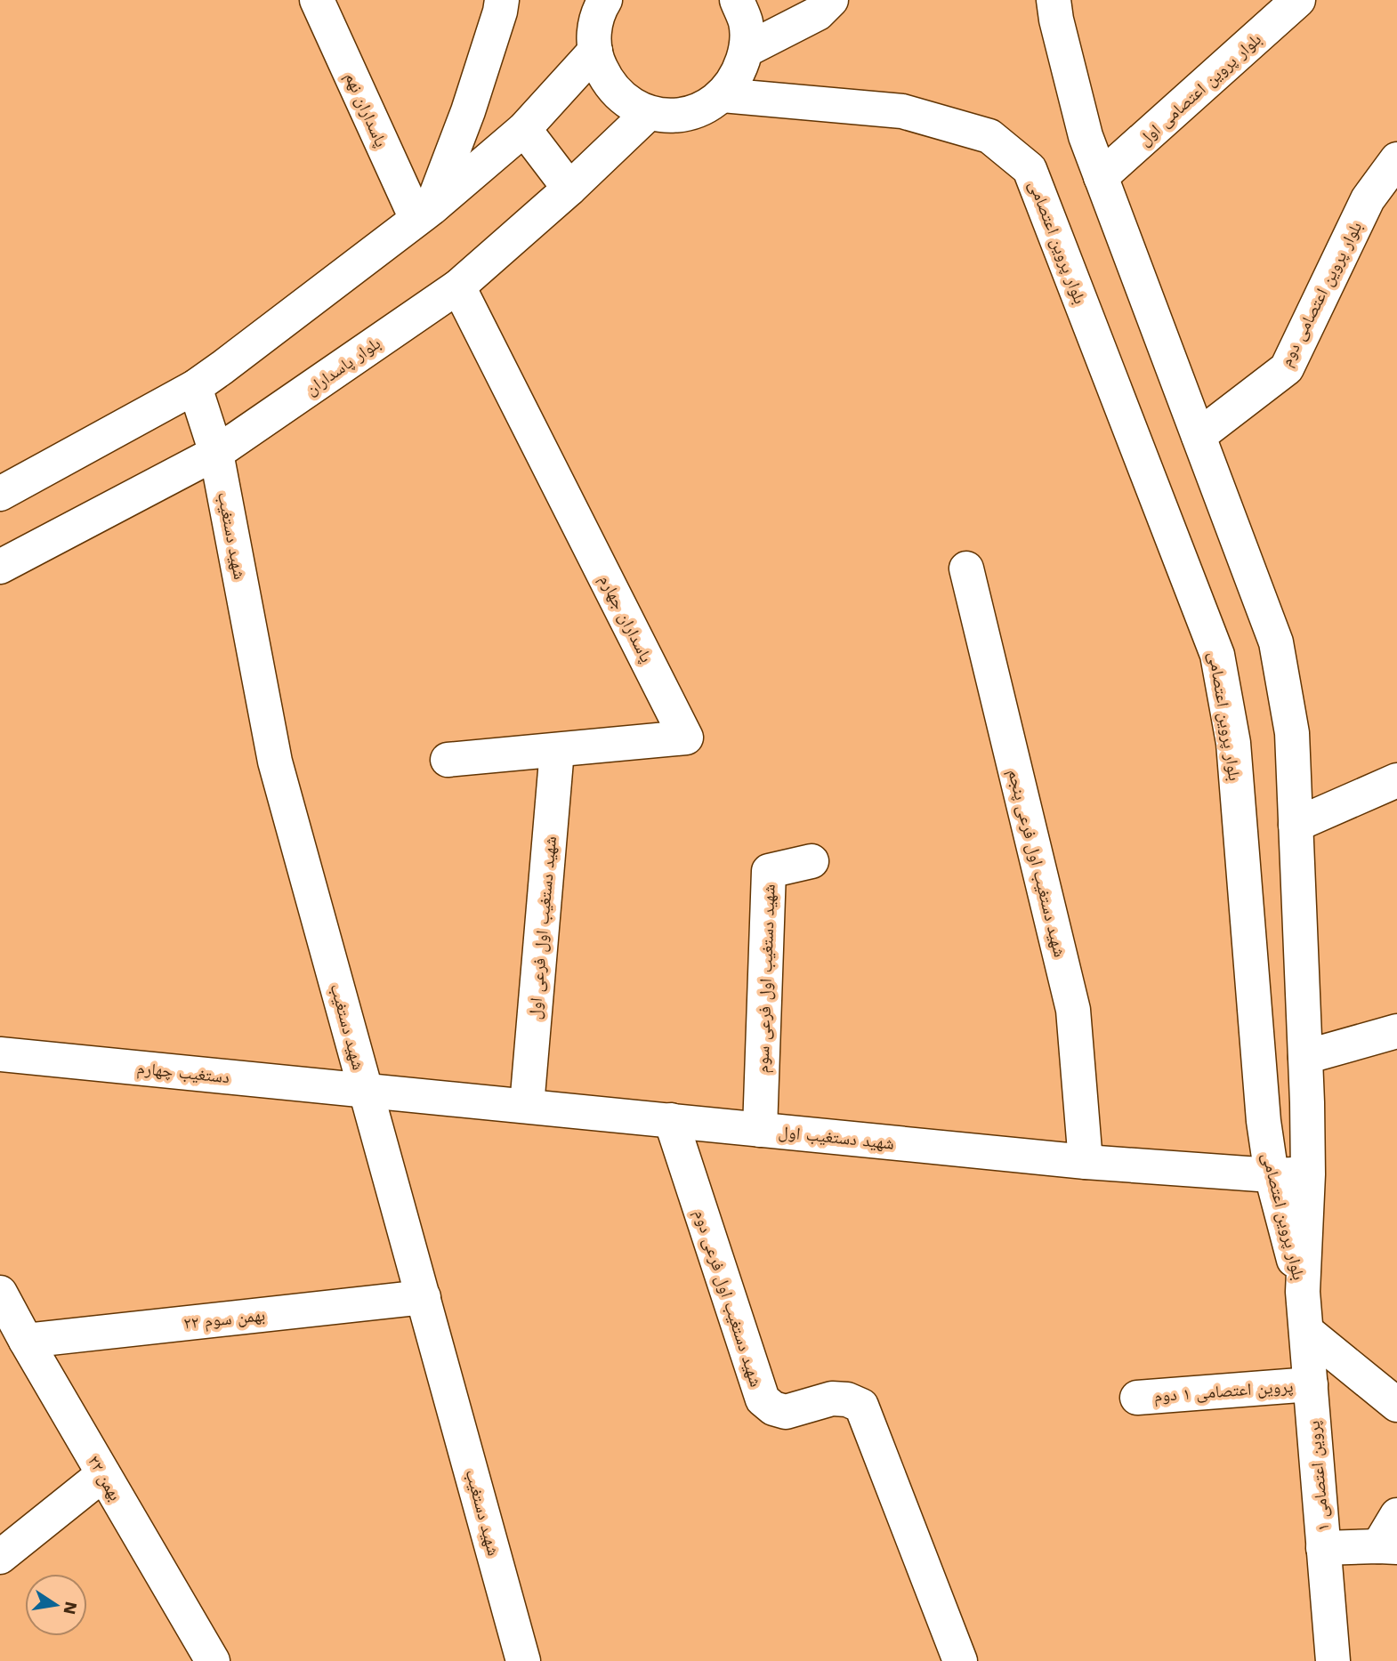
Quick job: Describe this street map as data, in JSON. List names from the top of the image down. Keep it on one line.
{"streets":{"street":["بلوار پروین اعتصامی اول","پاسداران نهم","بلوار پروین اعتصامی","بلوار پروین اعتصامی دوم","بلوار پاسداران","شهید دستغیب","پاسداران جهارم","شهید دستغیب اول فرعی پنجم","شهید دستغیب اول فرعی اول","شهید دستغیب اول فرعی سوم","دستغیب چهارم","شهید دستغیب اول","شهید دستغیب اول فرعی دوم","۲۲ بهمن سوم","پروین اعتصامی ۱ دوم","پروین اعتصامی ۱","۲۲ بهمن"]},"crossings":[["بلوار پروین اعتصامی اول","بلوار پروین اعتصامی"],["بلوار پروین اعتصامی","بلوار پروین اعتصامی دوم"],["بلوار پروین اعتصامی","شهید دستغیب اول"],["بلوار پروین اعتصامی","پروین اعتصامی ۱"],["بلوار پاسداران","شهید دستغیب"],["بلوار پاسداران","پاسداران جهارم"],["شهید دستغیب","دستغیب چهارم"],["شهید دستغیب","شهید دستغیب اول"],["شهید دستغیب","۲۲ بهمن سوم"],["پاسداران جهارم","شهید دستغیب اول فرعی اول"],["شهید دستغیب اول فرعی پنجم","شهید دستغیب اول"],["شهید دستغیب اول فرعی اول","شهید دستغیب اول"],["شهید دستغیب اول فرعی سوم","شهید دستغیب اول"],["دستغیب چهارم","شهید دستغیب اول"],["شهید دستغیب اول","شهید دستغیب اول فرعی دوم"],["۲۲ بهمن سوم","۲۲ بهمن"],["پروین اعتصامی ۱ دوم","پروین اعتصامی ۱"]],"north":"right"}
